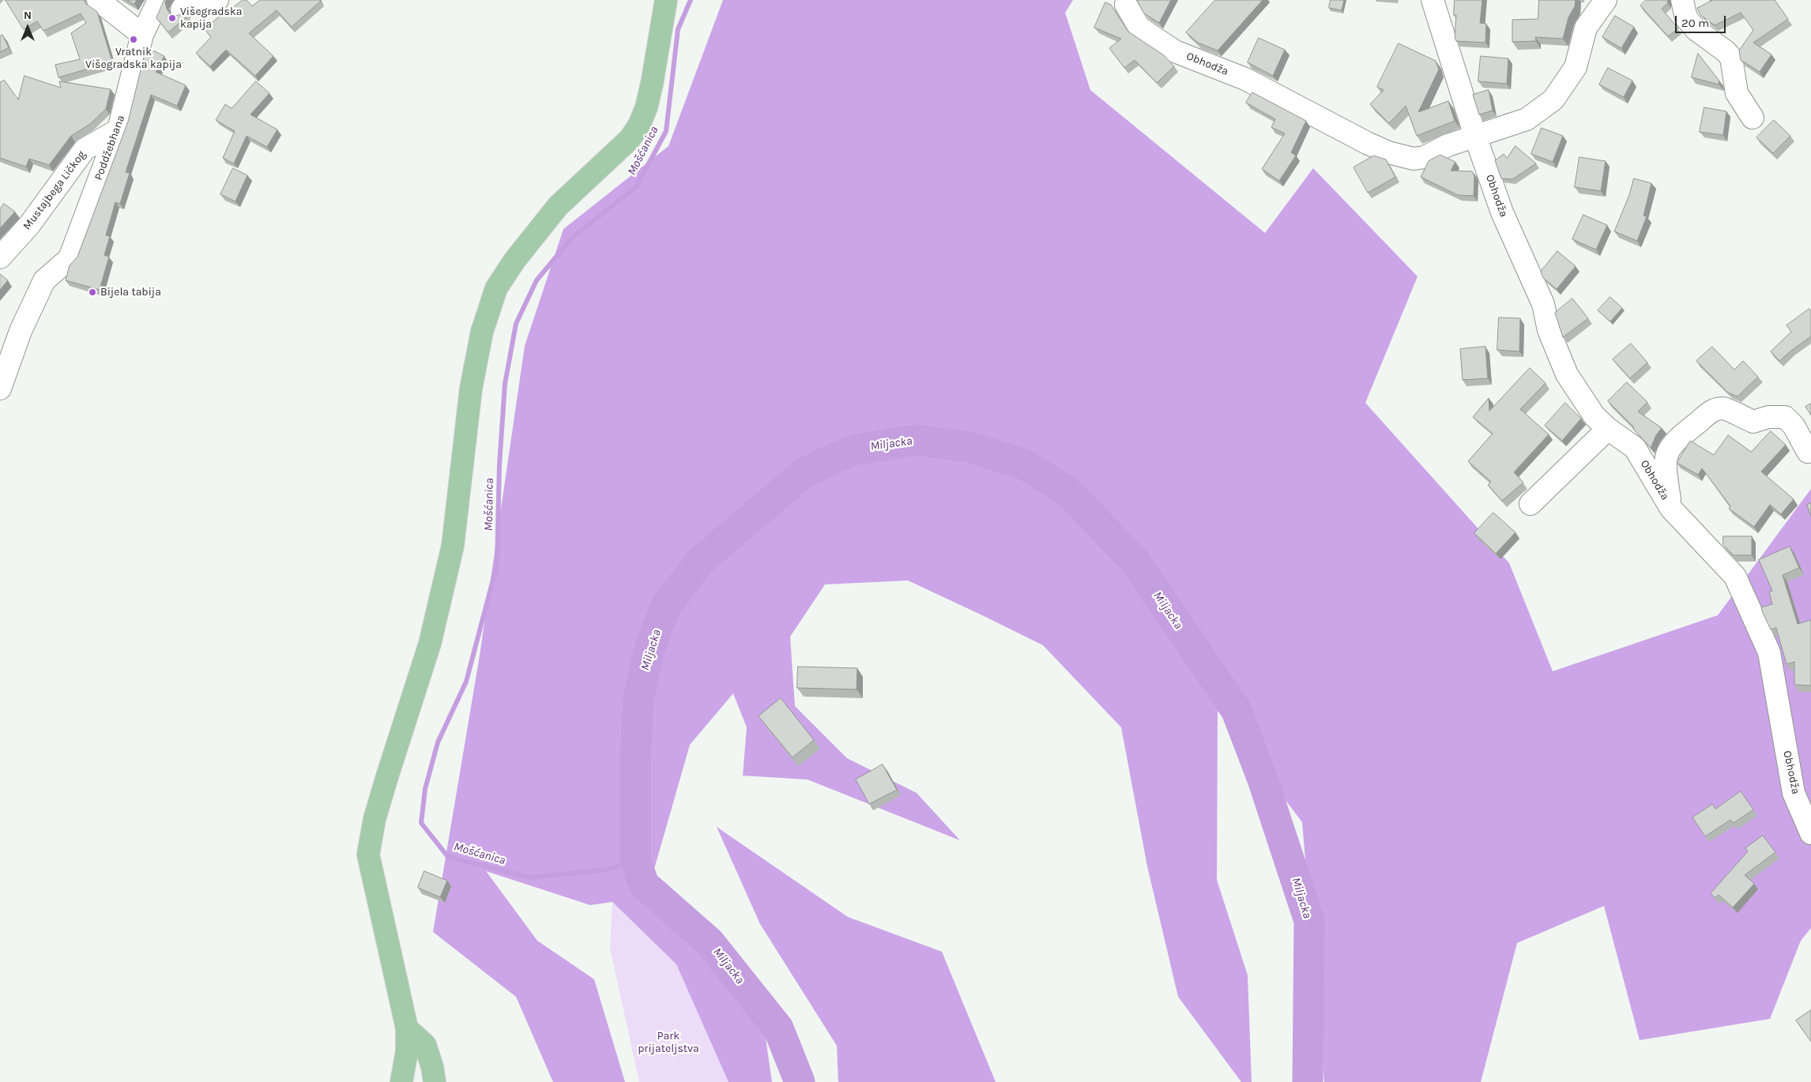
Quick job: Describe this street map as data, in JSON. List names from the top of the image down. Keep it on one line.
{"streets":{"street":["Obhodža","Poddžebhana","Mustajbega Ličkog"]},"crossings":[["Poddžebhana","Mustajbega Ličkog"]],"water":["Mošćanica","Miljacka"],"parks":["Park prijateljstva"],"places":["Višegradska kapija","Vratnik Višegradska kapija","Bijela tabija"],"scale_bar":"20 m","north":"top"}
